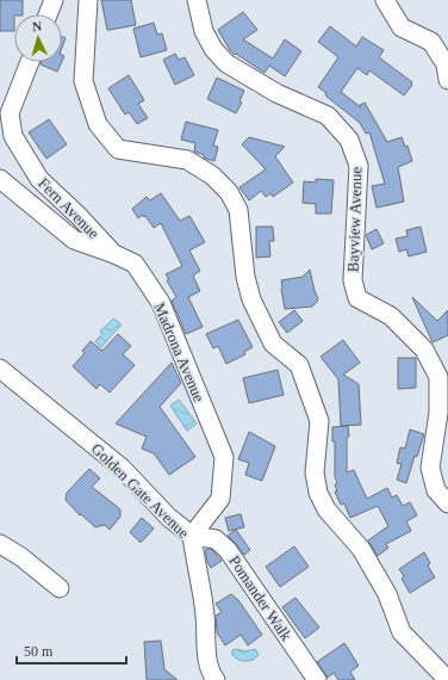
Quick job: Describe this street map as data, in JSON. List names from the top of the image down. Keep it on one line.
{"streets":{"street":["Fern Avenue","Bayview Avenue","Madrona Avenue","Golden Gate Avenue","Pomander Walk"]},"crossings":[["Fern Avenue","Madrona Avenue"],["Madrona Avenue","Golden Gate Avenue"],["Madrona Avenue","Pomander Walk"],["Golden Gate Avenue","Pomander Walk"]],"scale_bar":"50 m","north":"top"}
